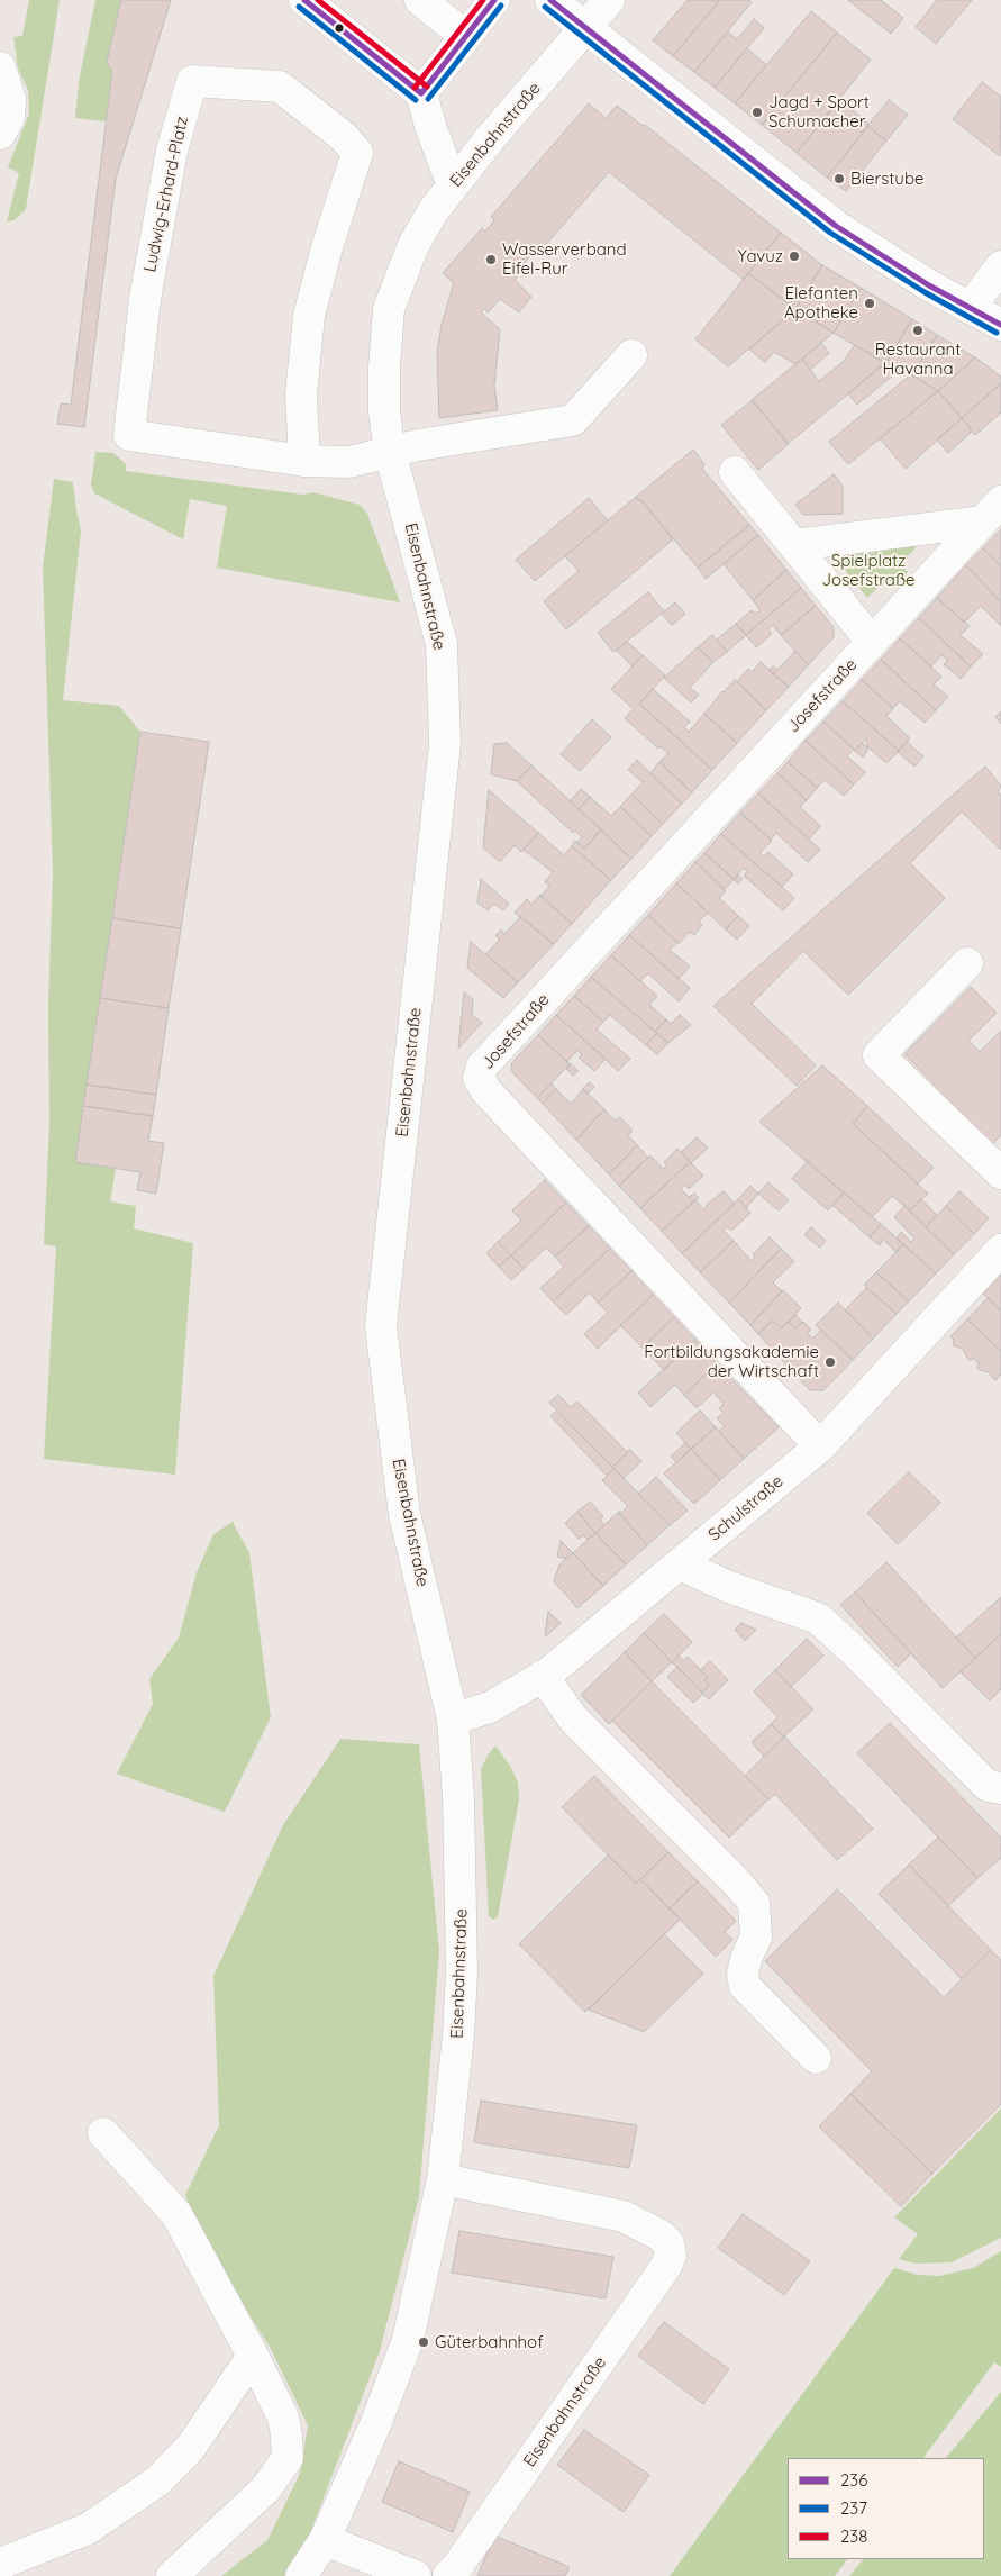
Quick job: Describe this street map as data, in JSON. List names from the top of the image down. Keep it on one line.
{"streets":{"street":["Eisenbahnstraße","Ludwig-Erhard-Platz","Josefstraße","Schulstraße"]},"crossings":[["Eisenbahnstraße","Ludwig-Erhard-Platz"],["Eisenbahnstraße","Schulstraße"],["Josefstraße","Schulstraße"]],"parks":["Spielplatz Josefstraße"],"places":["Jagd + Sport Schumacher","Bierstube","Yavuz","Wasserverband Eifel-Rur","Elefanten Apotheke","Restaurant Havanna","Fortbildungsakademie der Wirtschaft","Güterbahnhof"],"lines":["transit line 236","transit line 238","transit line 237"],"legend":["236","237","238"]}
